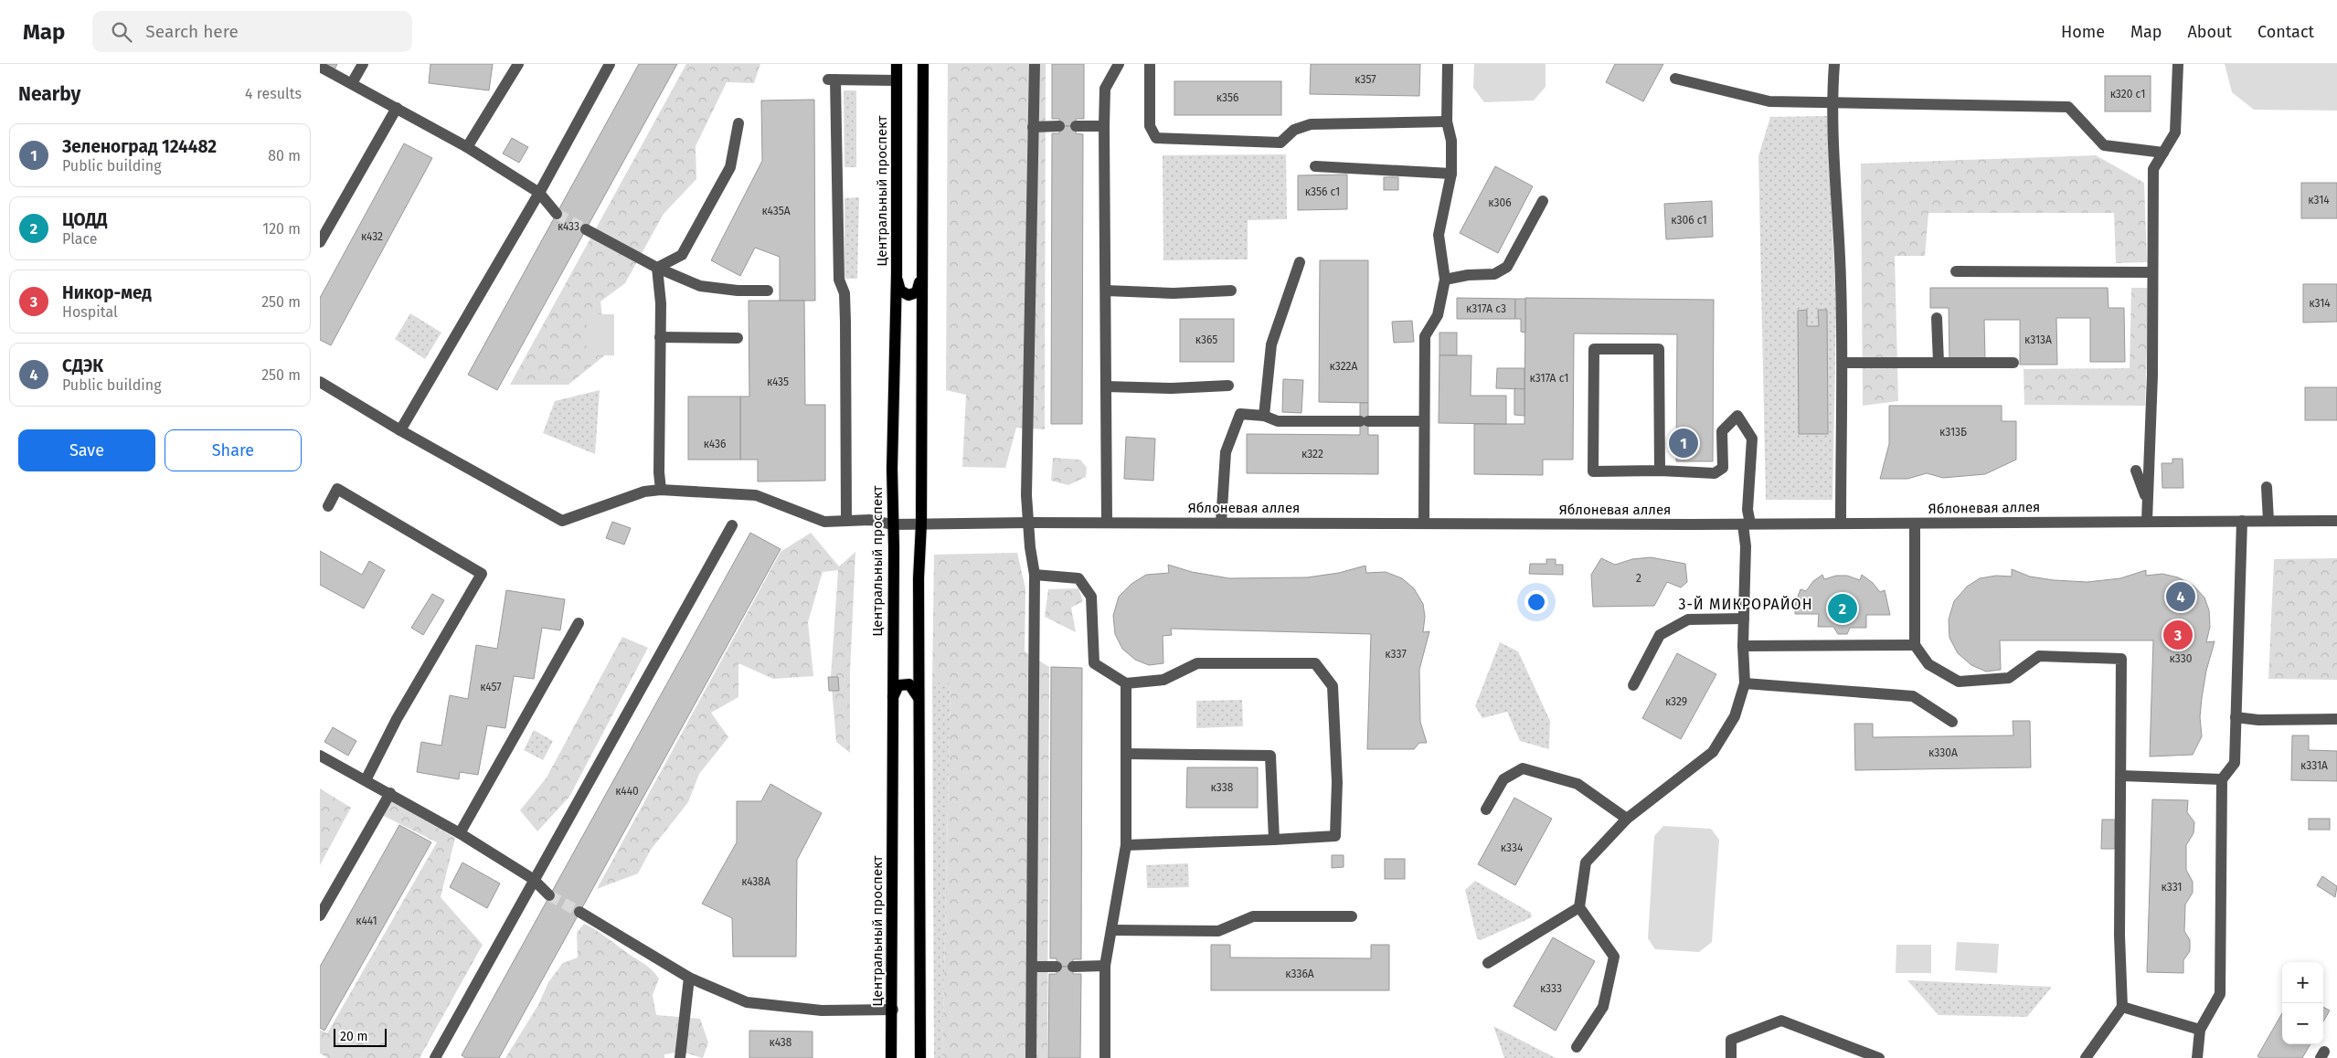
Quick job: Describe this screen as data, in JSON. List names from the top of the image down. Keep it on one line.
{"streets":{"main road":["Центральный проспект"],"street":["Яблоневая аллея"]},"crossings":[["Центральный проспект","Яблоневая аллея"]],"districts":["3-Й МИКРОРАЙОН"],"house_numbers":["к357","к320 с1","к356","к356 с1","к314","к306","к435А","к306 с1","к433","к432","к314","к317А с3","к365","к313А","к322А","к317А с1","к435","к313Б","к436","к322","2","к337","к330","к457","к329","к330А","к331А","к338","к440","к334","к438А","к331","к441","к336А","к333","к438"],"scale_bar":"20 m","page":{"header":"Map","search":"Search here","nav":["Home","Map","About","Contact"],"heading":["Nearby","4 results"],"list":[{"mark":"1","name":"Зеленоград 124482","note":"Public building","value":"80 m"},{"mark":"2","name":"ЦОДД","note":"Place","value":"120 m"},{"mark":"3","name":"Никор-мед","note":"Hospital","value":"250 m"},{"mark":"4","name":"СДЭК","note":"Public building","value":"250 m"}],"buttons":["Save","Share"],"pins":["1","4","2","3"],"map_buttons":["+","−"],"scale":"20 m"}}
